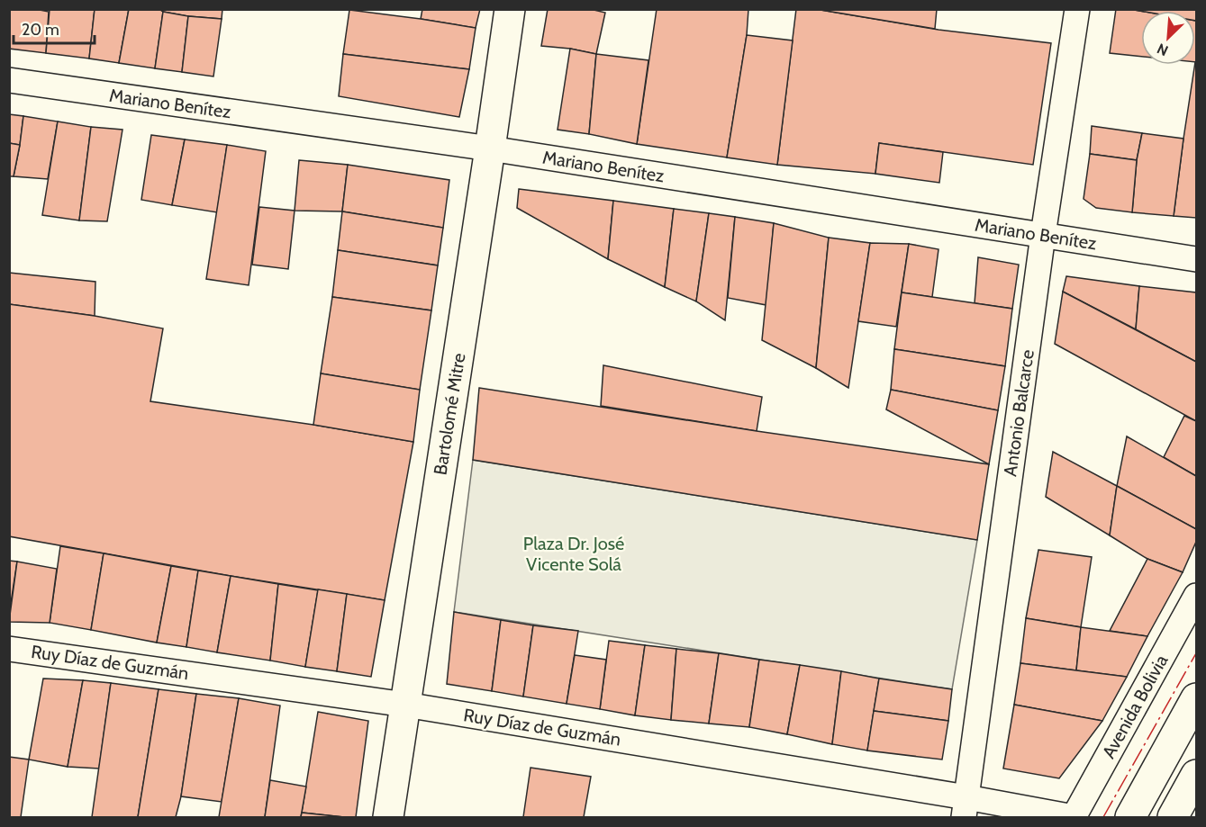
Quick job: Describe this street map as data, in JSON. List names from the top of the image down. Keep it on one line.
{"streets":{"street":["Mariano Benítez","Antonio Balcarce","Bartolomé Mitre","Ruy Díaz de Guzmán","Avenida Bolivia"]},"crossings":[["Mariano Benítez","Antonio Balcarce"],["Mariano Benítez","Bartolomé Mitre"],["Antonio Balcarce","Ruy Díaz de Guzmán"],["Bartolomé Mitre","Ruy Díaz de Guzmán"],["Ruy Díaz de Guzmán","Avenida Bolivia"]],"parks":["Plaza Dr. José Vicente Solá"],"scale_bar":"20 m","north":"bottom left"}
